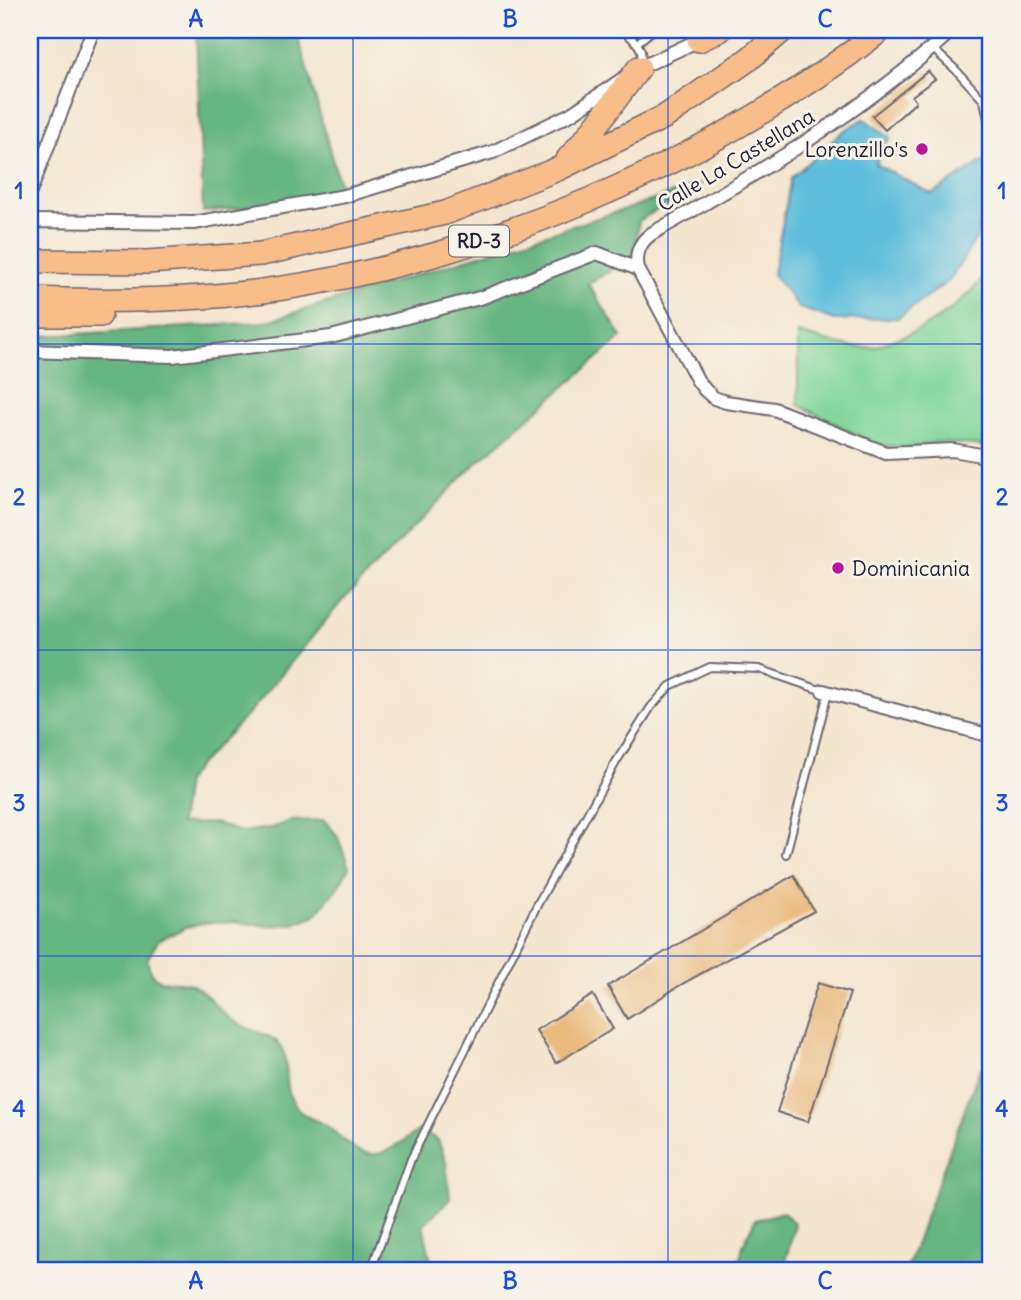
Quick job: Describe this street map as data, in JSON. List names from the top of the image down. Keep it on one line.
{"streets":{"highway":["RD-3"],"street":["Calle La Castellana"]},"places":["Lorenzillo's","Dominicania"],"grid":{"columns":["A","B","C"],"rows":["1","2","3","4"]}}
